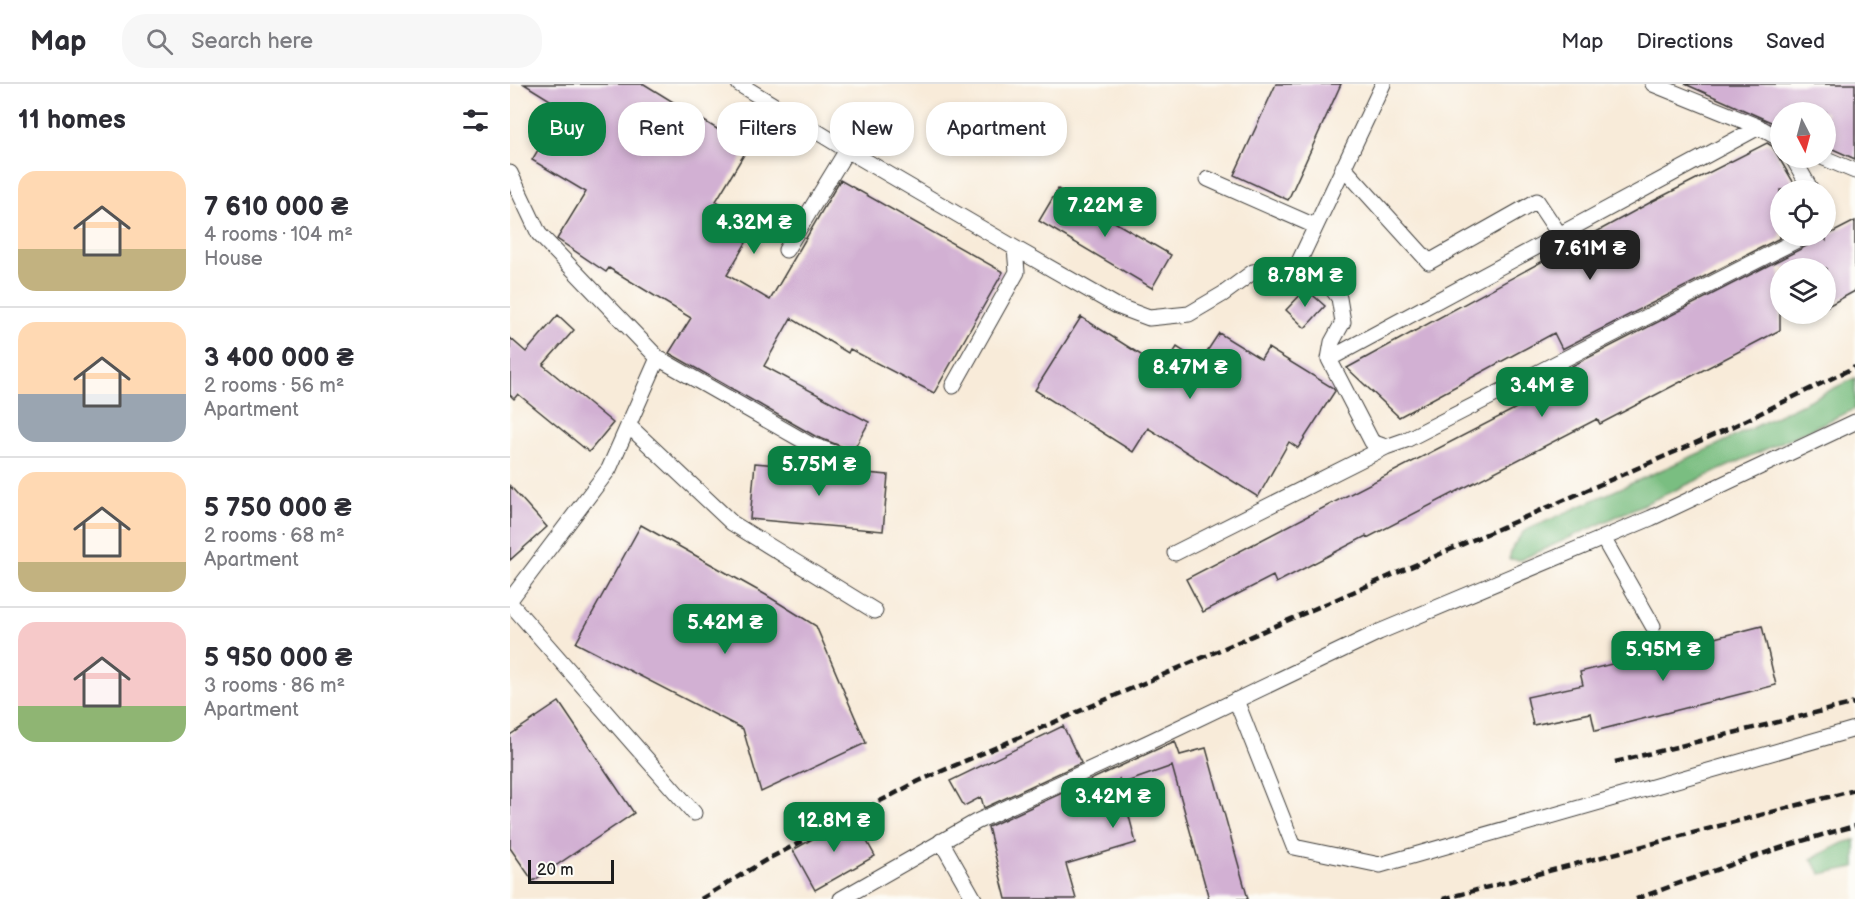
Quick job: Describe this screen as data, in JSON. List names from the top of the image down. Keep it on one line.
{"scale_bar":"20 m","north":"bottom","page":{"header":"Map","search":"Search here","nav":["Map","Directions","Saved"],"heading":"11 homes","chip":["Buy","Rent","Filters","New","Apartment"],"list":[{"name":"7 610 000 ₴","note":"4 rooms · 104 m² · House"},{"name":"3 400 000 ₴","note":"2 rooms · 56 m² · Apartment"},{"name":"5 750 000 ₴","note":"2 rooms · 68 m² · Apartment"},{"name":"5 950 000 ₴","note":"3 rooms · 86 m² · Apartment"}],"price":["7.22M ₴","4.32M ₴","7.61M ₴","8.78M ₴","8.47M ₴","3.4M ₴","5.75M ₴","5.42M ₴","5.95M ₴","3.42M ₴","12.8M ₴"],"scale":"20 m"}}
